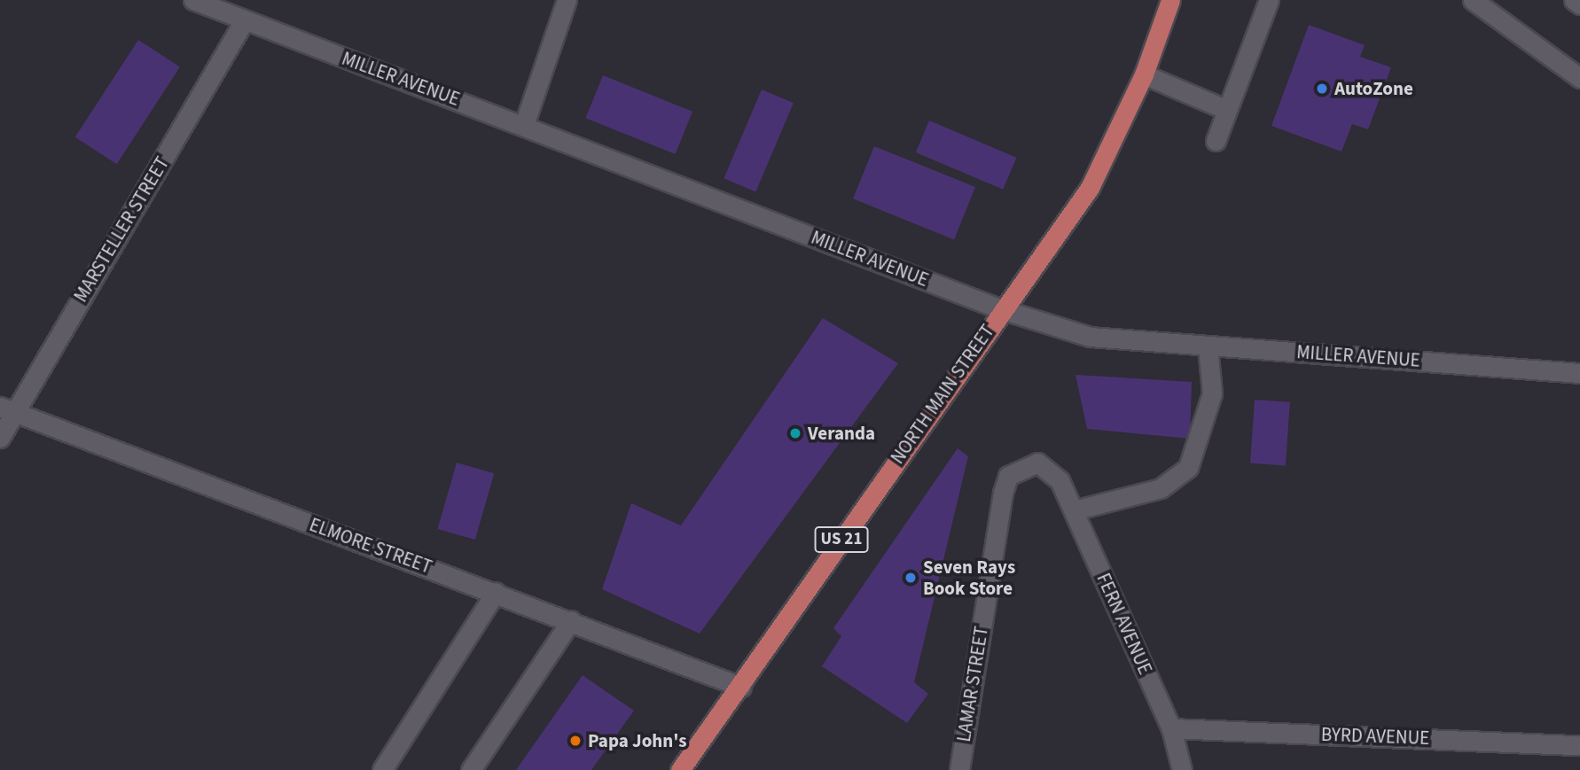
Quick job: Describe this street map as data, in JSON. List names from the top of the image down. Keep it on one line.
{"streets":{"main road":["NORTH MAIN STREET","US 21"],"street":["MILLER AVENUE","MARSTELLER STREET","ELMORE STREET","FERN AVENUE","LAMAR STREET","BYRD AVENUE"]},"crossings":[["MILLER AVENUE","MARSTELLER STREET"],["MILLER AVENUE","NORTH MAIN STREET"],["MARSTELLER STREET","ELMORE STREET"],["NORTH MAIN STREET","ELMORE STREET"],["FERN AVENUE","LAMAR STREET"],["FERN AVENUE","BYRD AVENUE"]],"places":["AutoZone","Veranda","Seven Rays Book Store","Papa John's"]}
